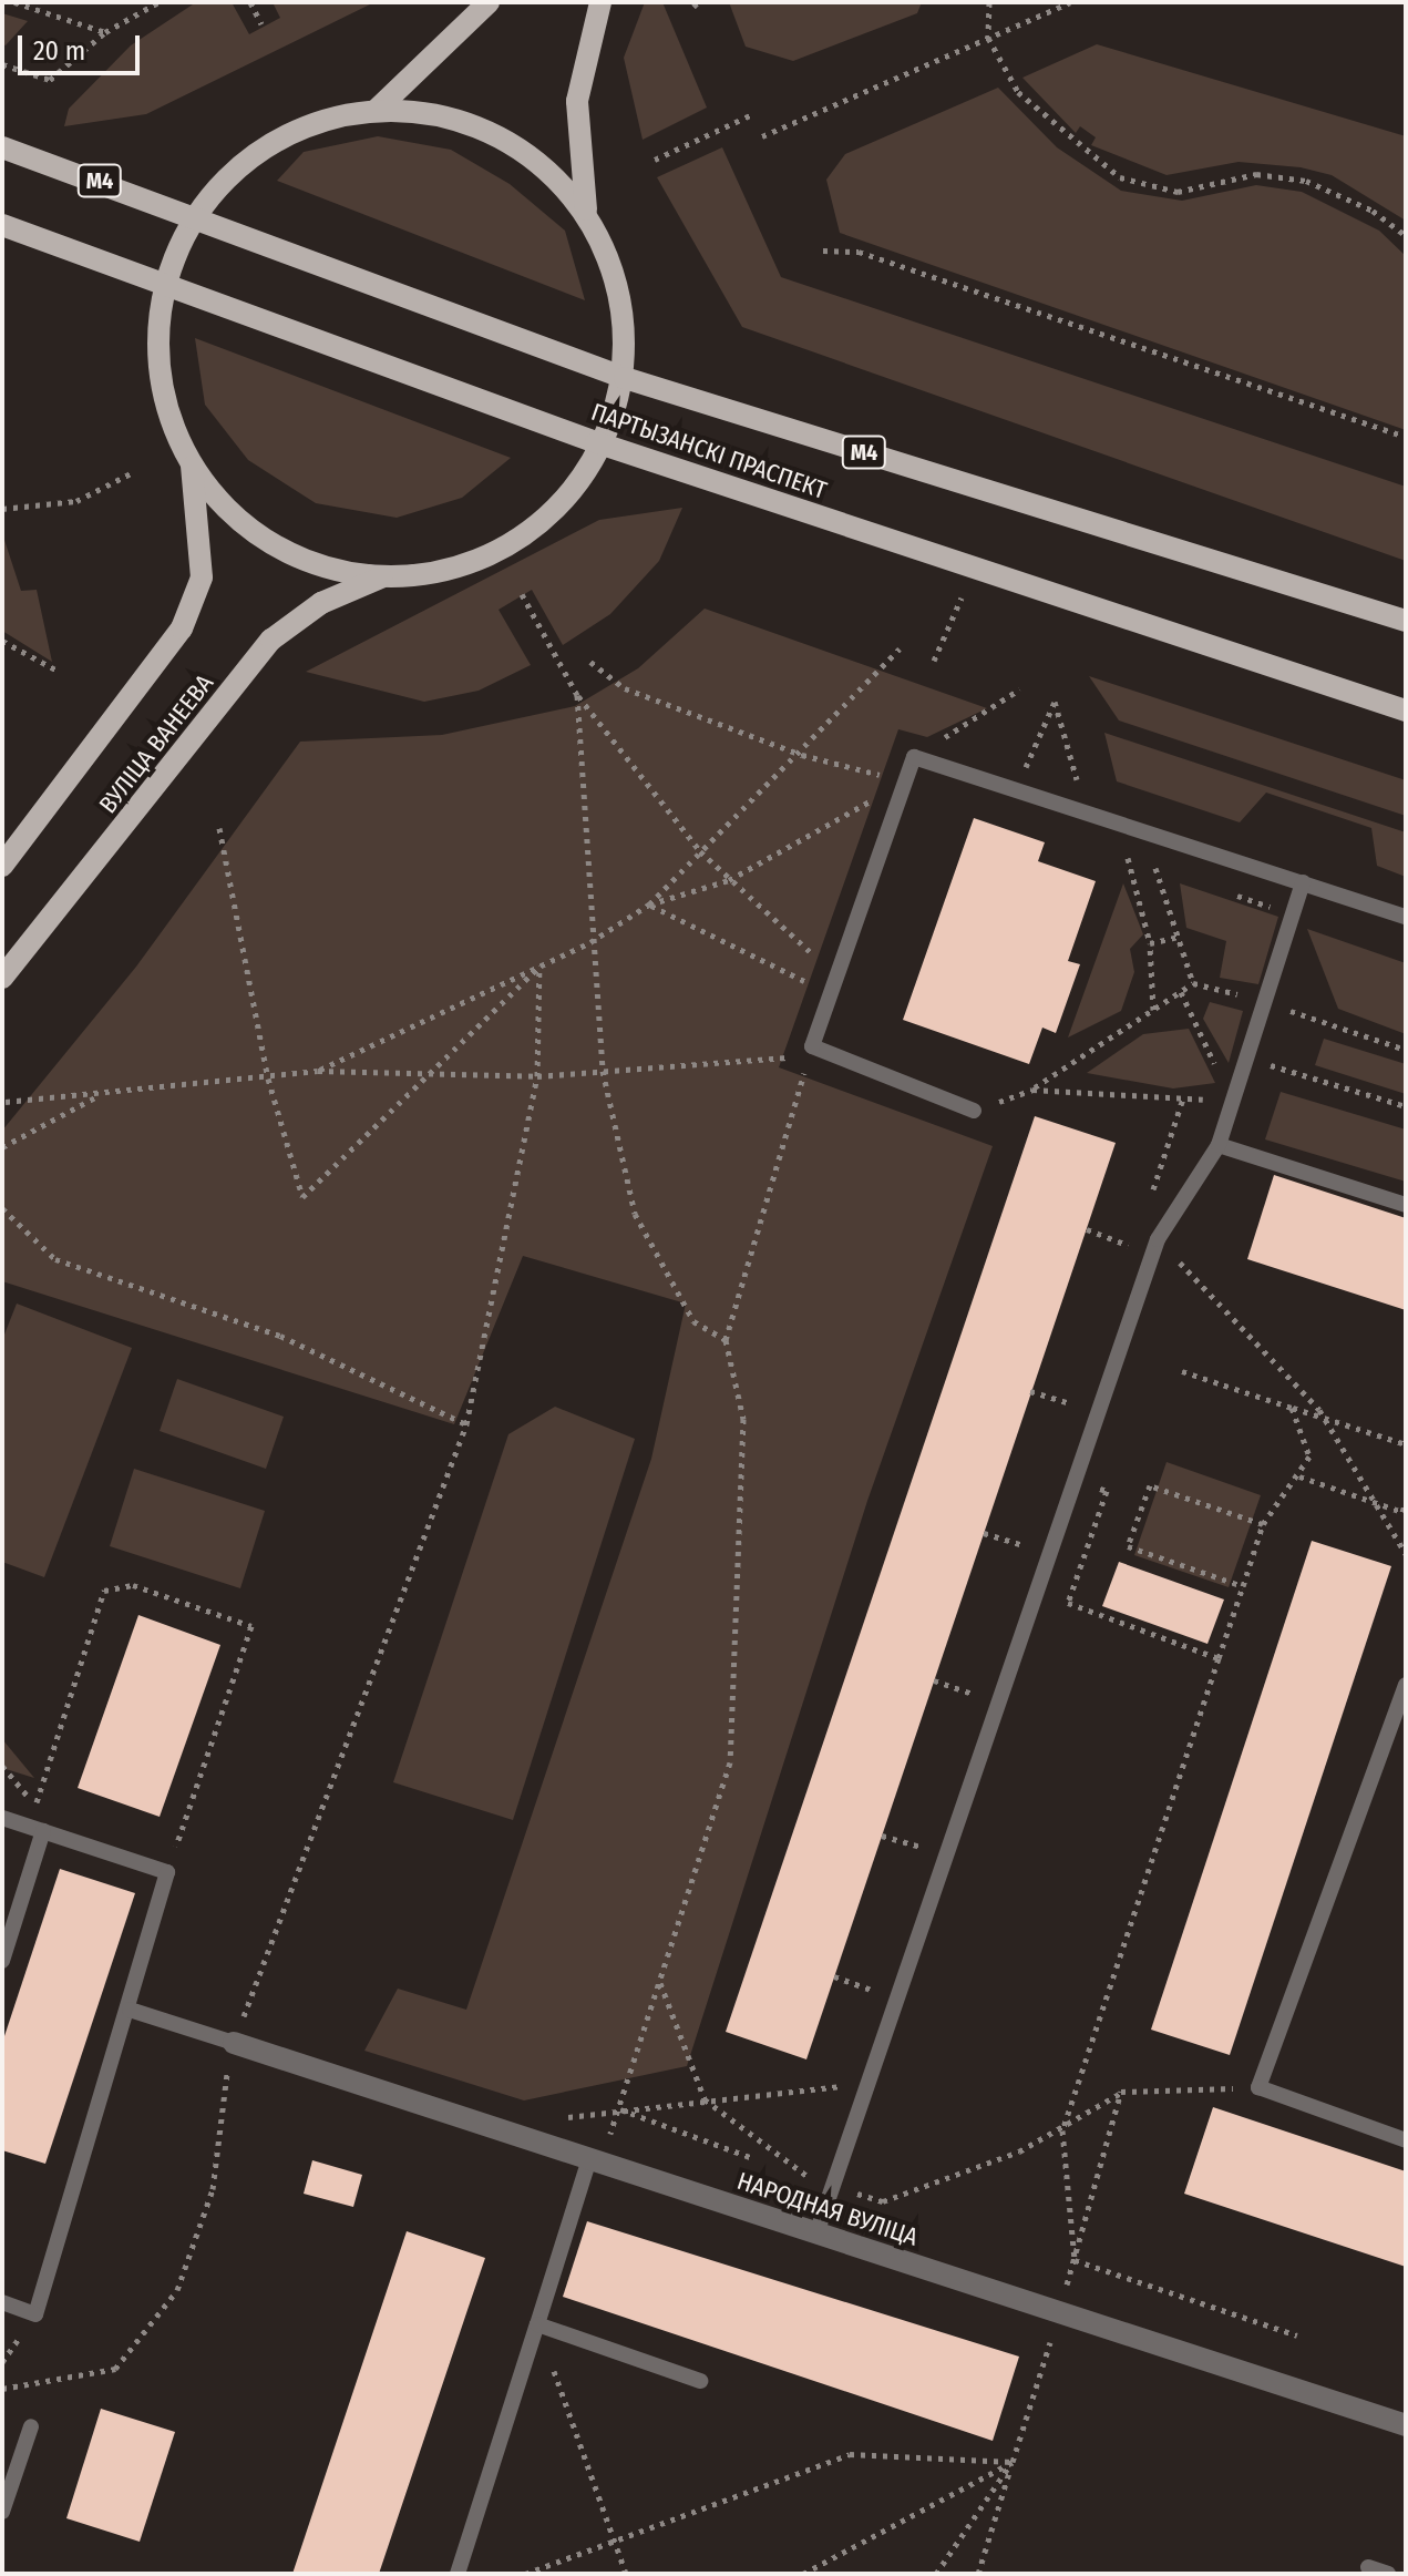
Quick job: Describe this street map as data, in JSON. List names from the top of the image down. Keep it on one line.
{"streets":{"main road":["М4","ПАРТЫЗАНСКІ ПРАСПЕКТ","ВУЛІЦА ВАНЕЕВА"],"street":["НАРОДНАЯ ВУЛІЦА"]},"scale_bar":"20 m"}
